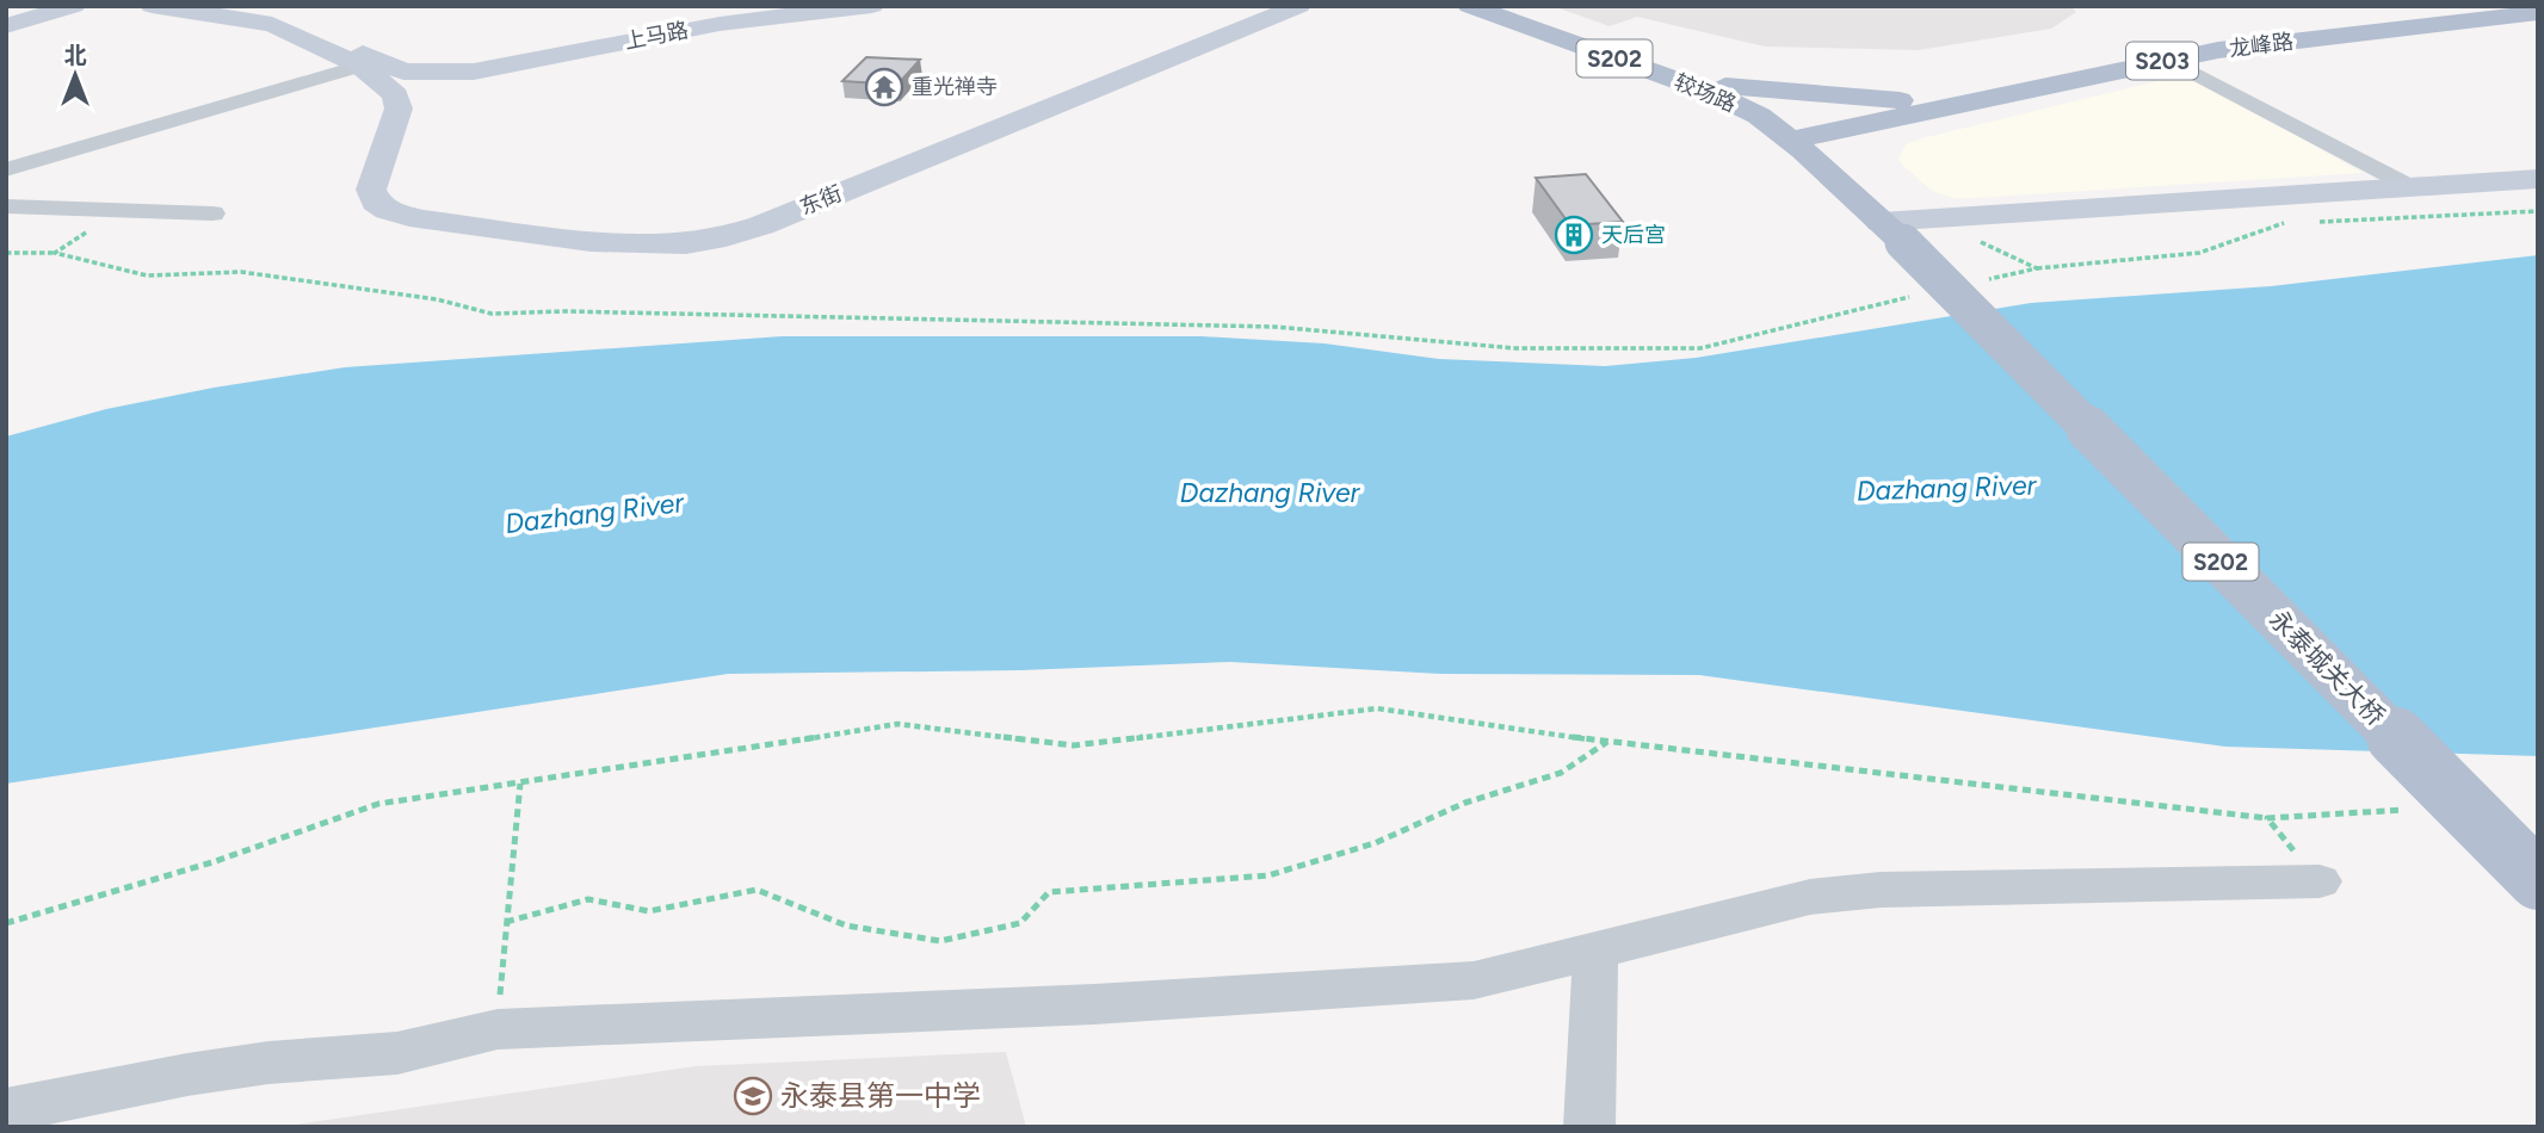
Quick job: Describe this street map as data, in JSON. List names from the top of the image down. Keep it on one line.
{"streets":{"main road":["龙峰路","S202","S203","较场路","永泰城关大桥"],"street":["上马路","东街"]},"crossings":[["龙峰路","较场路"],["较场路","永泰城关大桥"]],"water":["Dazhang River"],"places":{"temple":["重光禅寺"],"building":["天后宫"],"school or university":["永泰县第一中学"]},"north":"top"}
